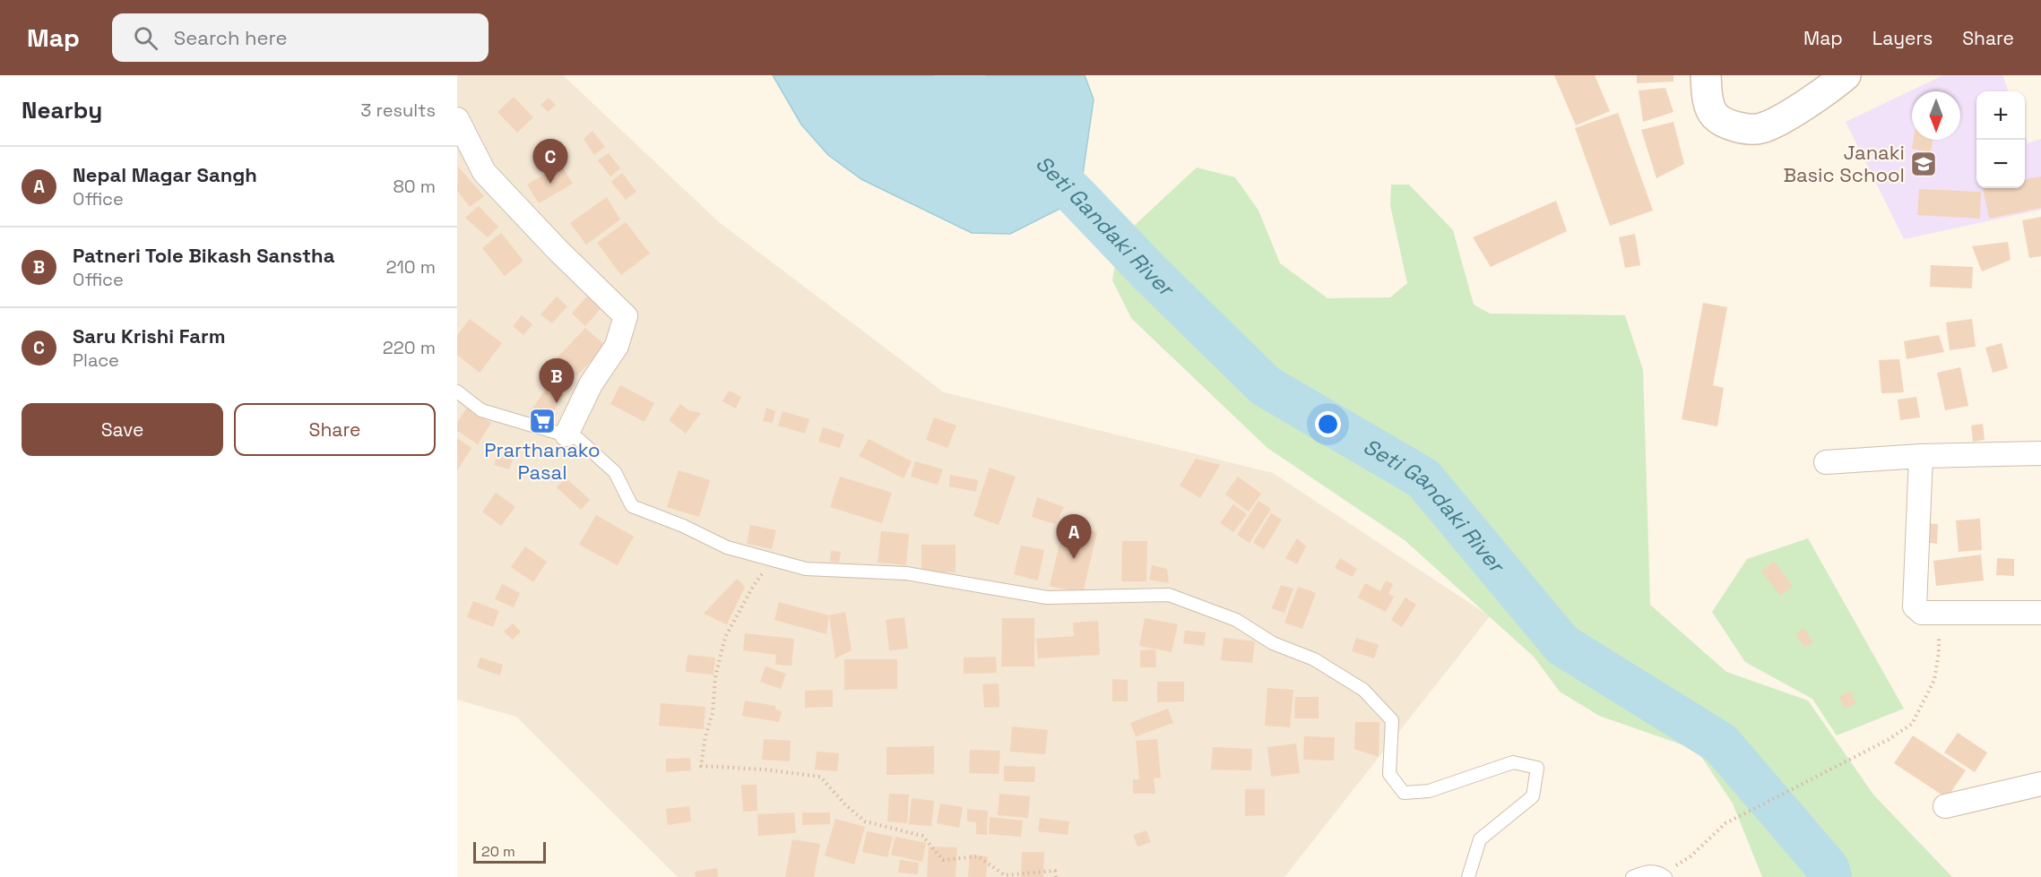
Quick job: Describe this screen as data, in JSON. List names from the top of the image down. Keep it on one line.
{"water":["Seti Gandaki River"],"places":{"school or university":["Janaki Basic School"],"supermarket":["Prarthanako Pasal"]},"scale_bar":"20 m","north":"bottom","page":{"header":"Map","search":"Search here","nav":["Map","Layers","Share"],"heading":["Nearby","3 results"],"map_buttons":["+","−"],"pins":["C","B","A"],"list":[{"mark":"A","name":"Nepal Magar Sangh","note":"Office","value":"80 m"},{"mark":"B","name":"Patneri Tole Bikash Sanstha","note":"Office","value":"210 m"},{"mark":"C","name":"Saru Krishi Farm","note":"Place","value":"220 m"}],"buttons":["Save","Share"],"scale":"20 m"}}
